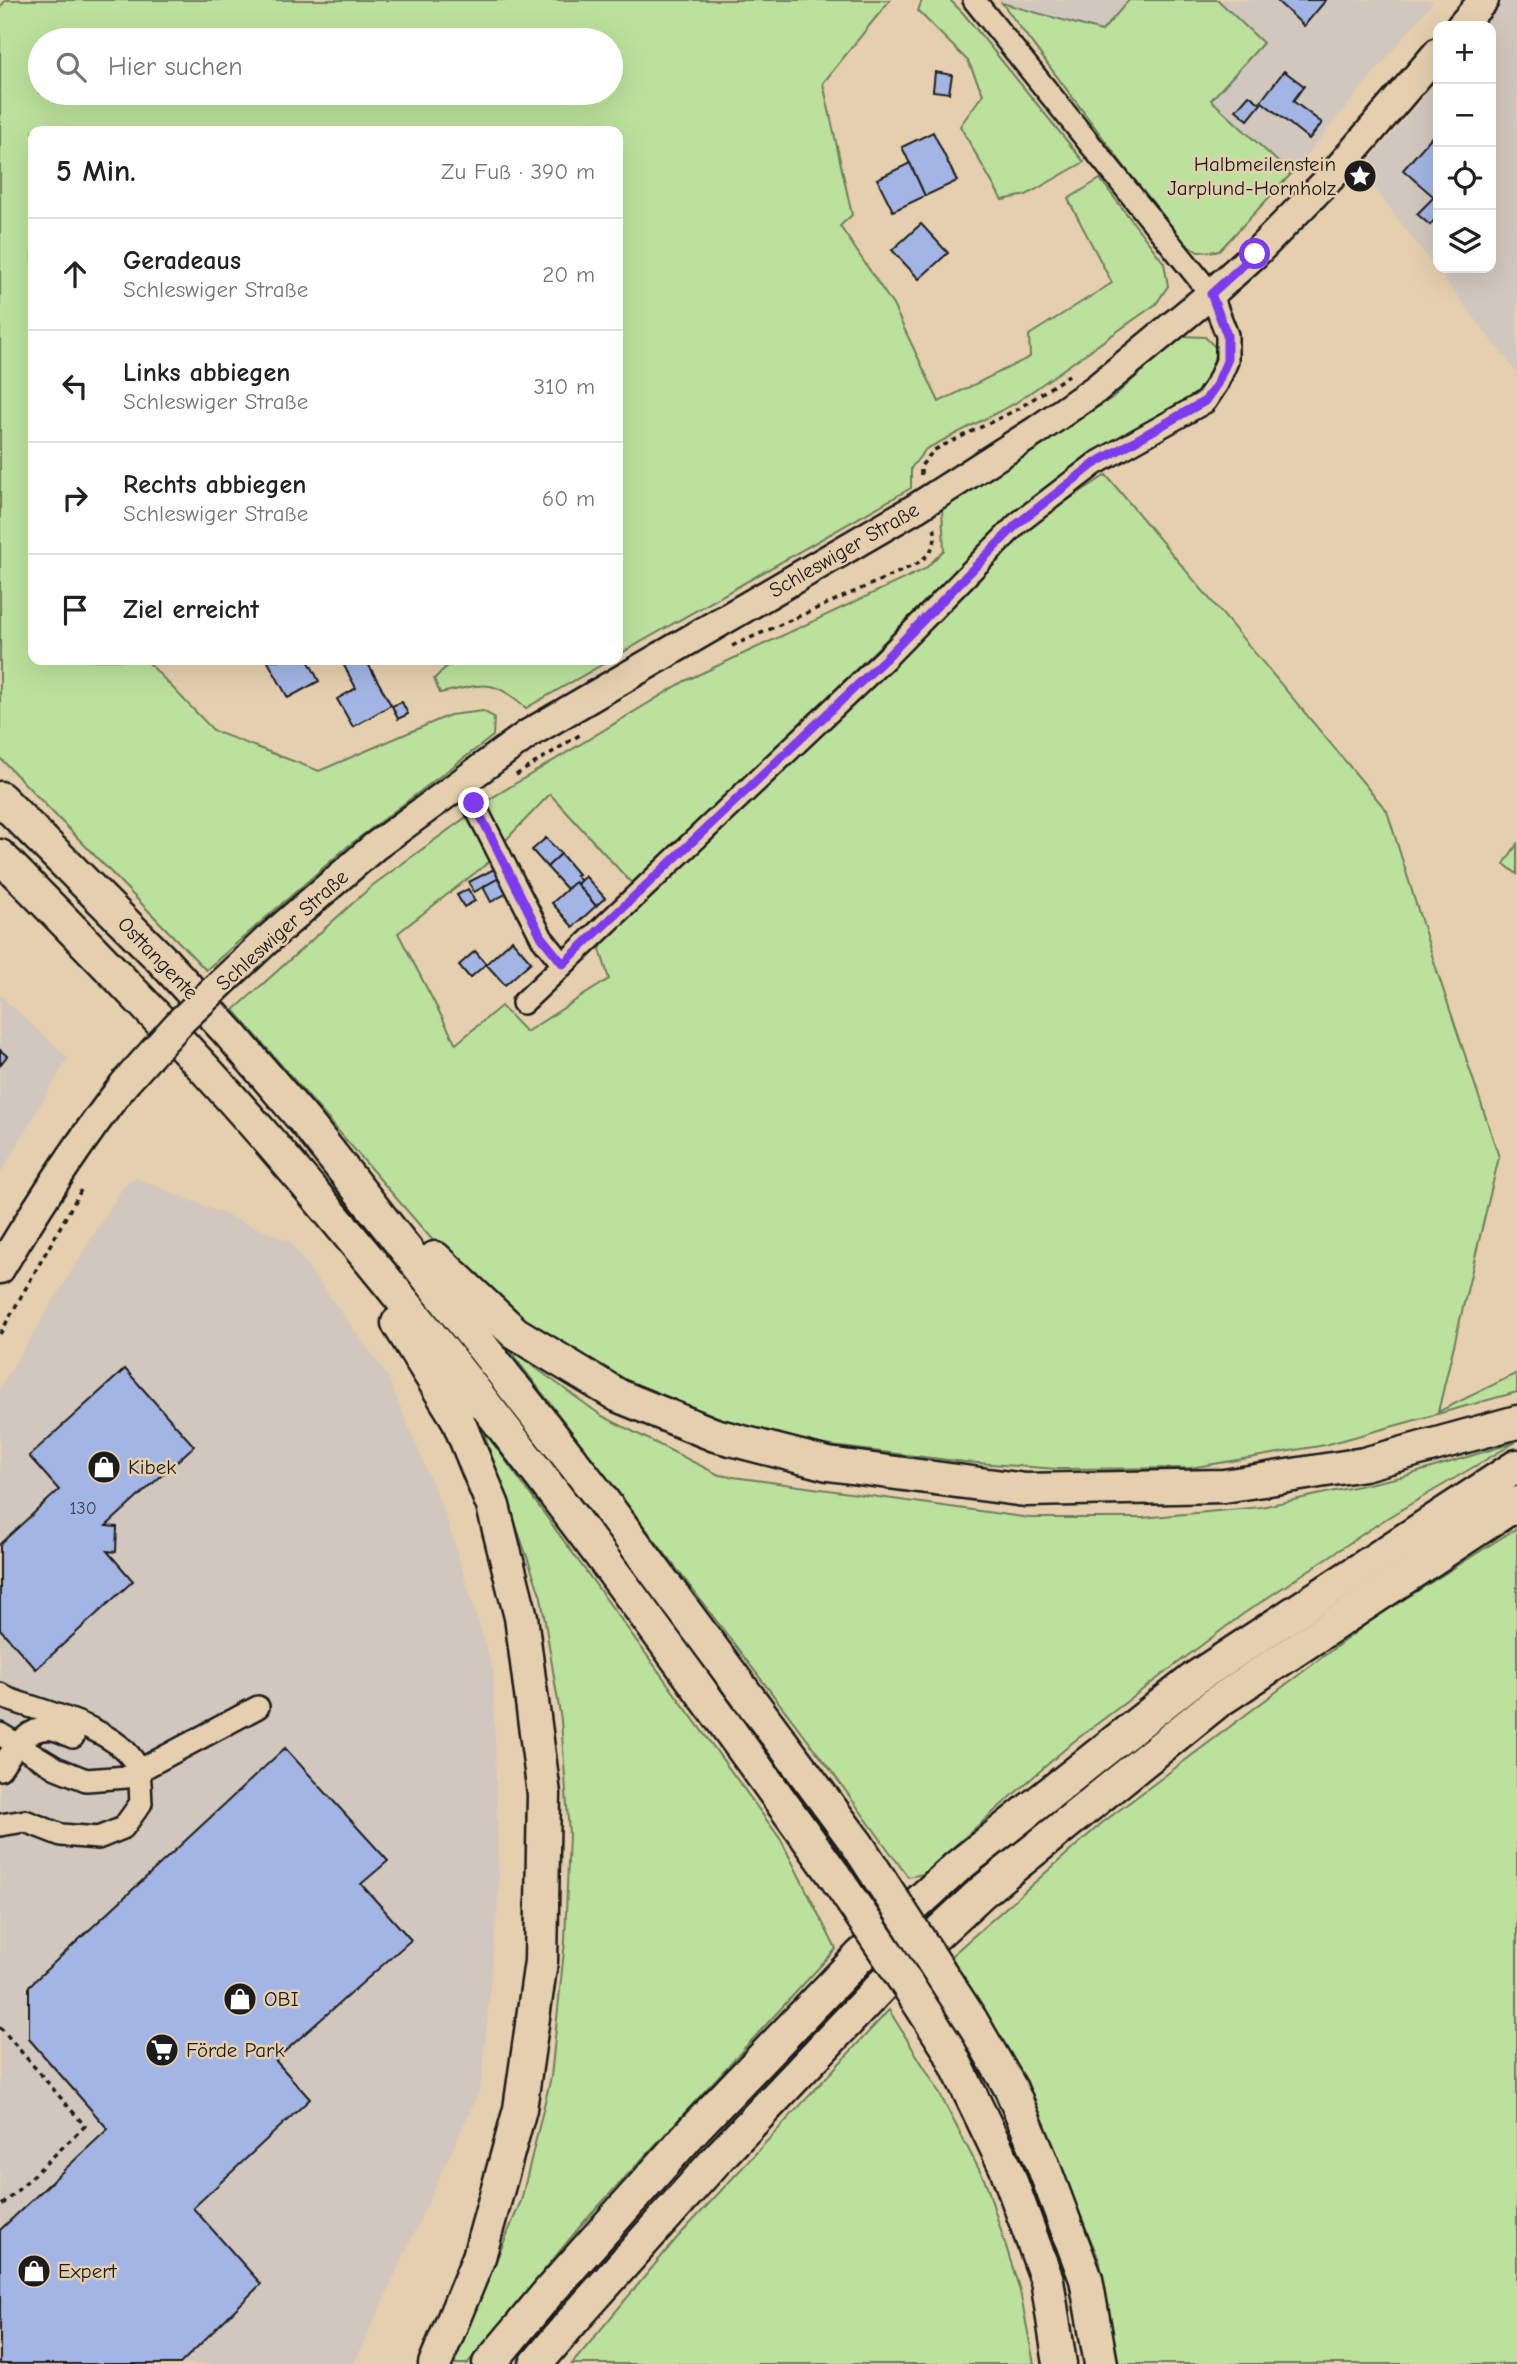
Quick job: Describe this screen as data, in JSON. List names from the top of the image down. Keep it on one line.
{"streets":{"highway":["Osttangente"],"main road":["Schleswiger Straße"]},"places":{"place":["Halbmeilenstein Jarplund-Hornholz"],"shop":["Kibek","OBI","Expert"],"supermarket":["Förde Park"]},"house_numbers":["130"],"page":{"map_buttons":["+","−"],"search":"Hier suchen","heading":["5 Min.","Zu Fuß · 390 m"],"list":[["Geradeaus","Schleswiger Straße","20 m"],["Links abbiegen","Schleswiger Straße","310 m"],["Rechts abbiegen","Schleswiger Straße","60 m"],"Ziel erreicht"]}}
